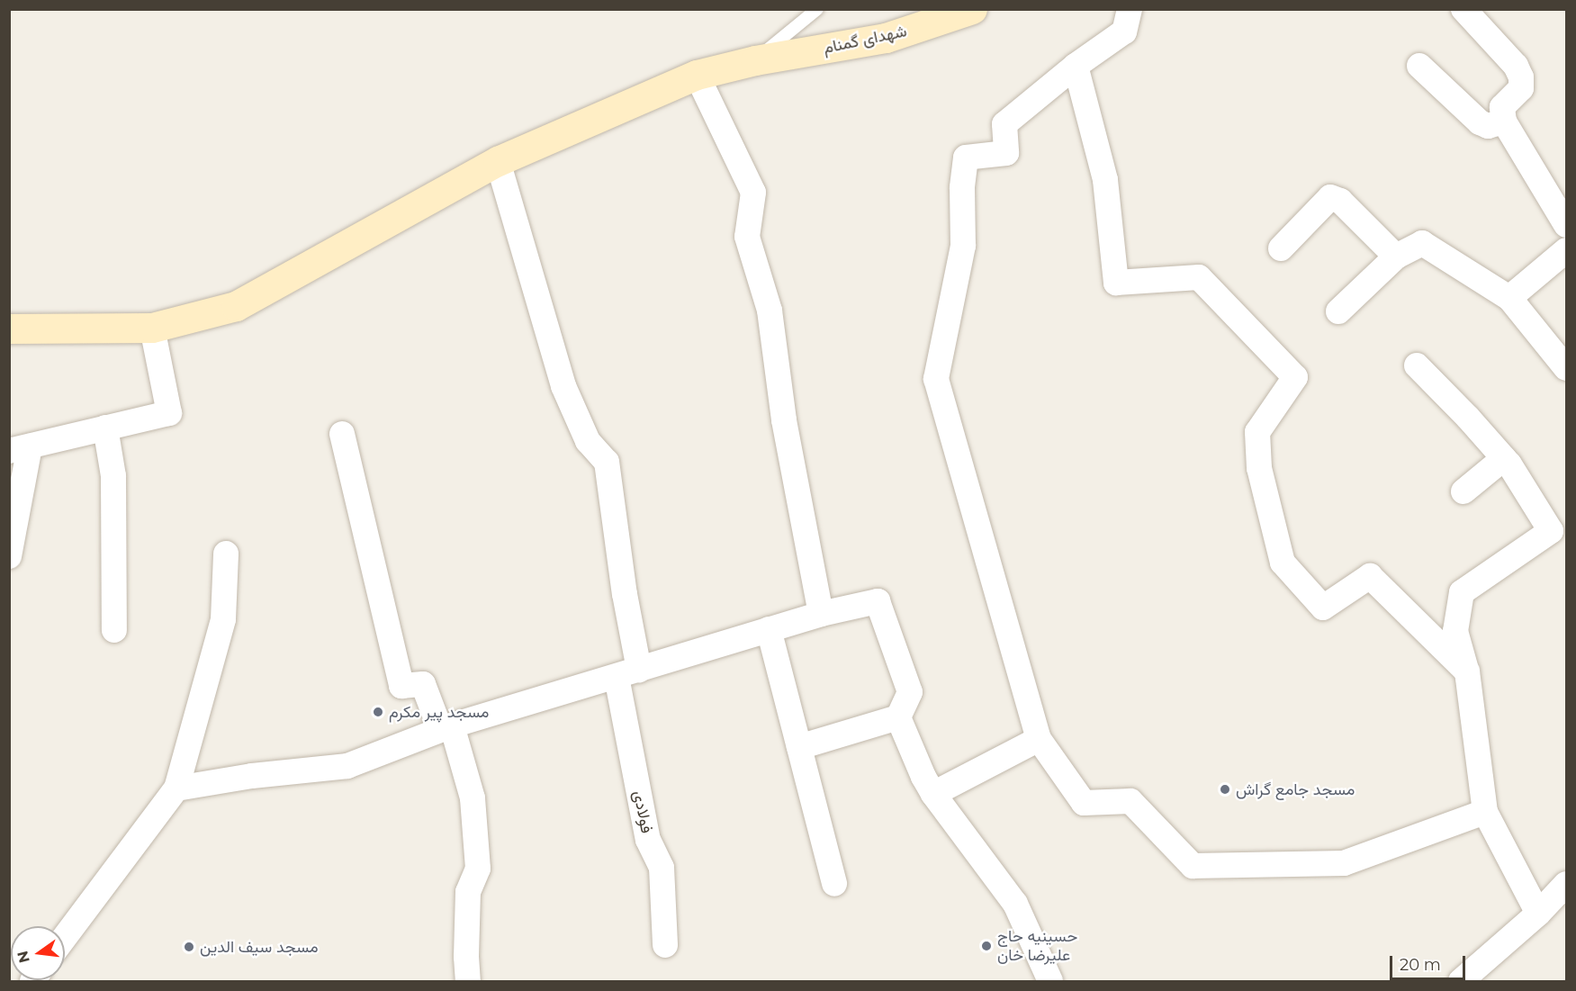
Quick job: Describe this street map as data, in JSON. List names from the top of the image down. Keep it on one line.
{"streets":{"street":["شهدای گمنام","فولادی"]},"crossings":[["شهدای گمنام","فولادی"]],"places":["مسجد پیر مکرم","مسجد جامع گراش","حسینیه حاج علیرضا خان","مسجد سیف الدین"],"scale_bar":"20 m","north":"left"}
